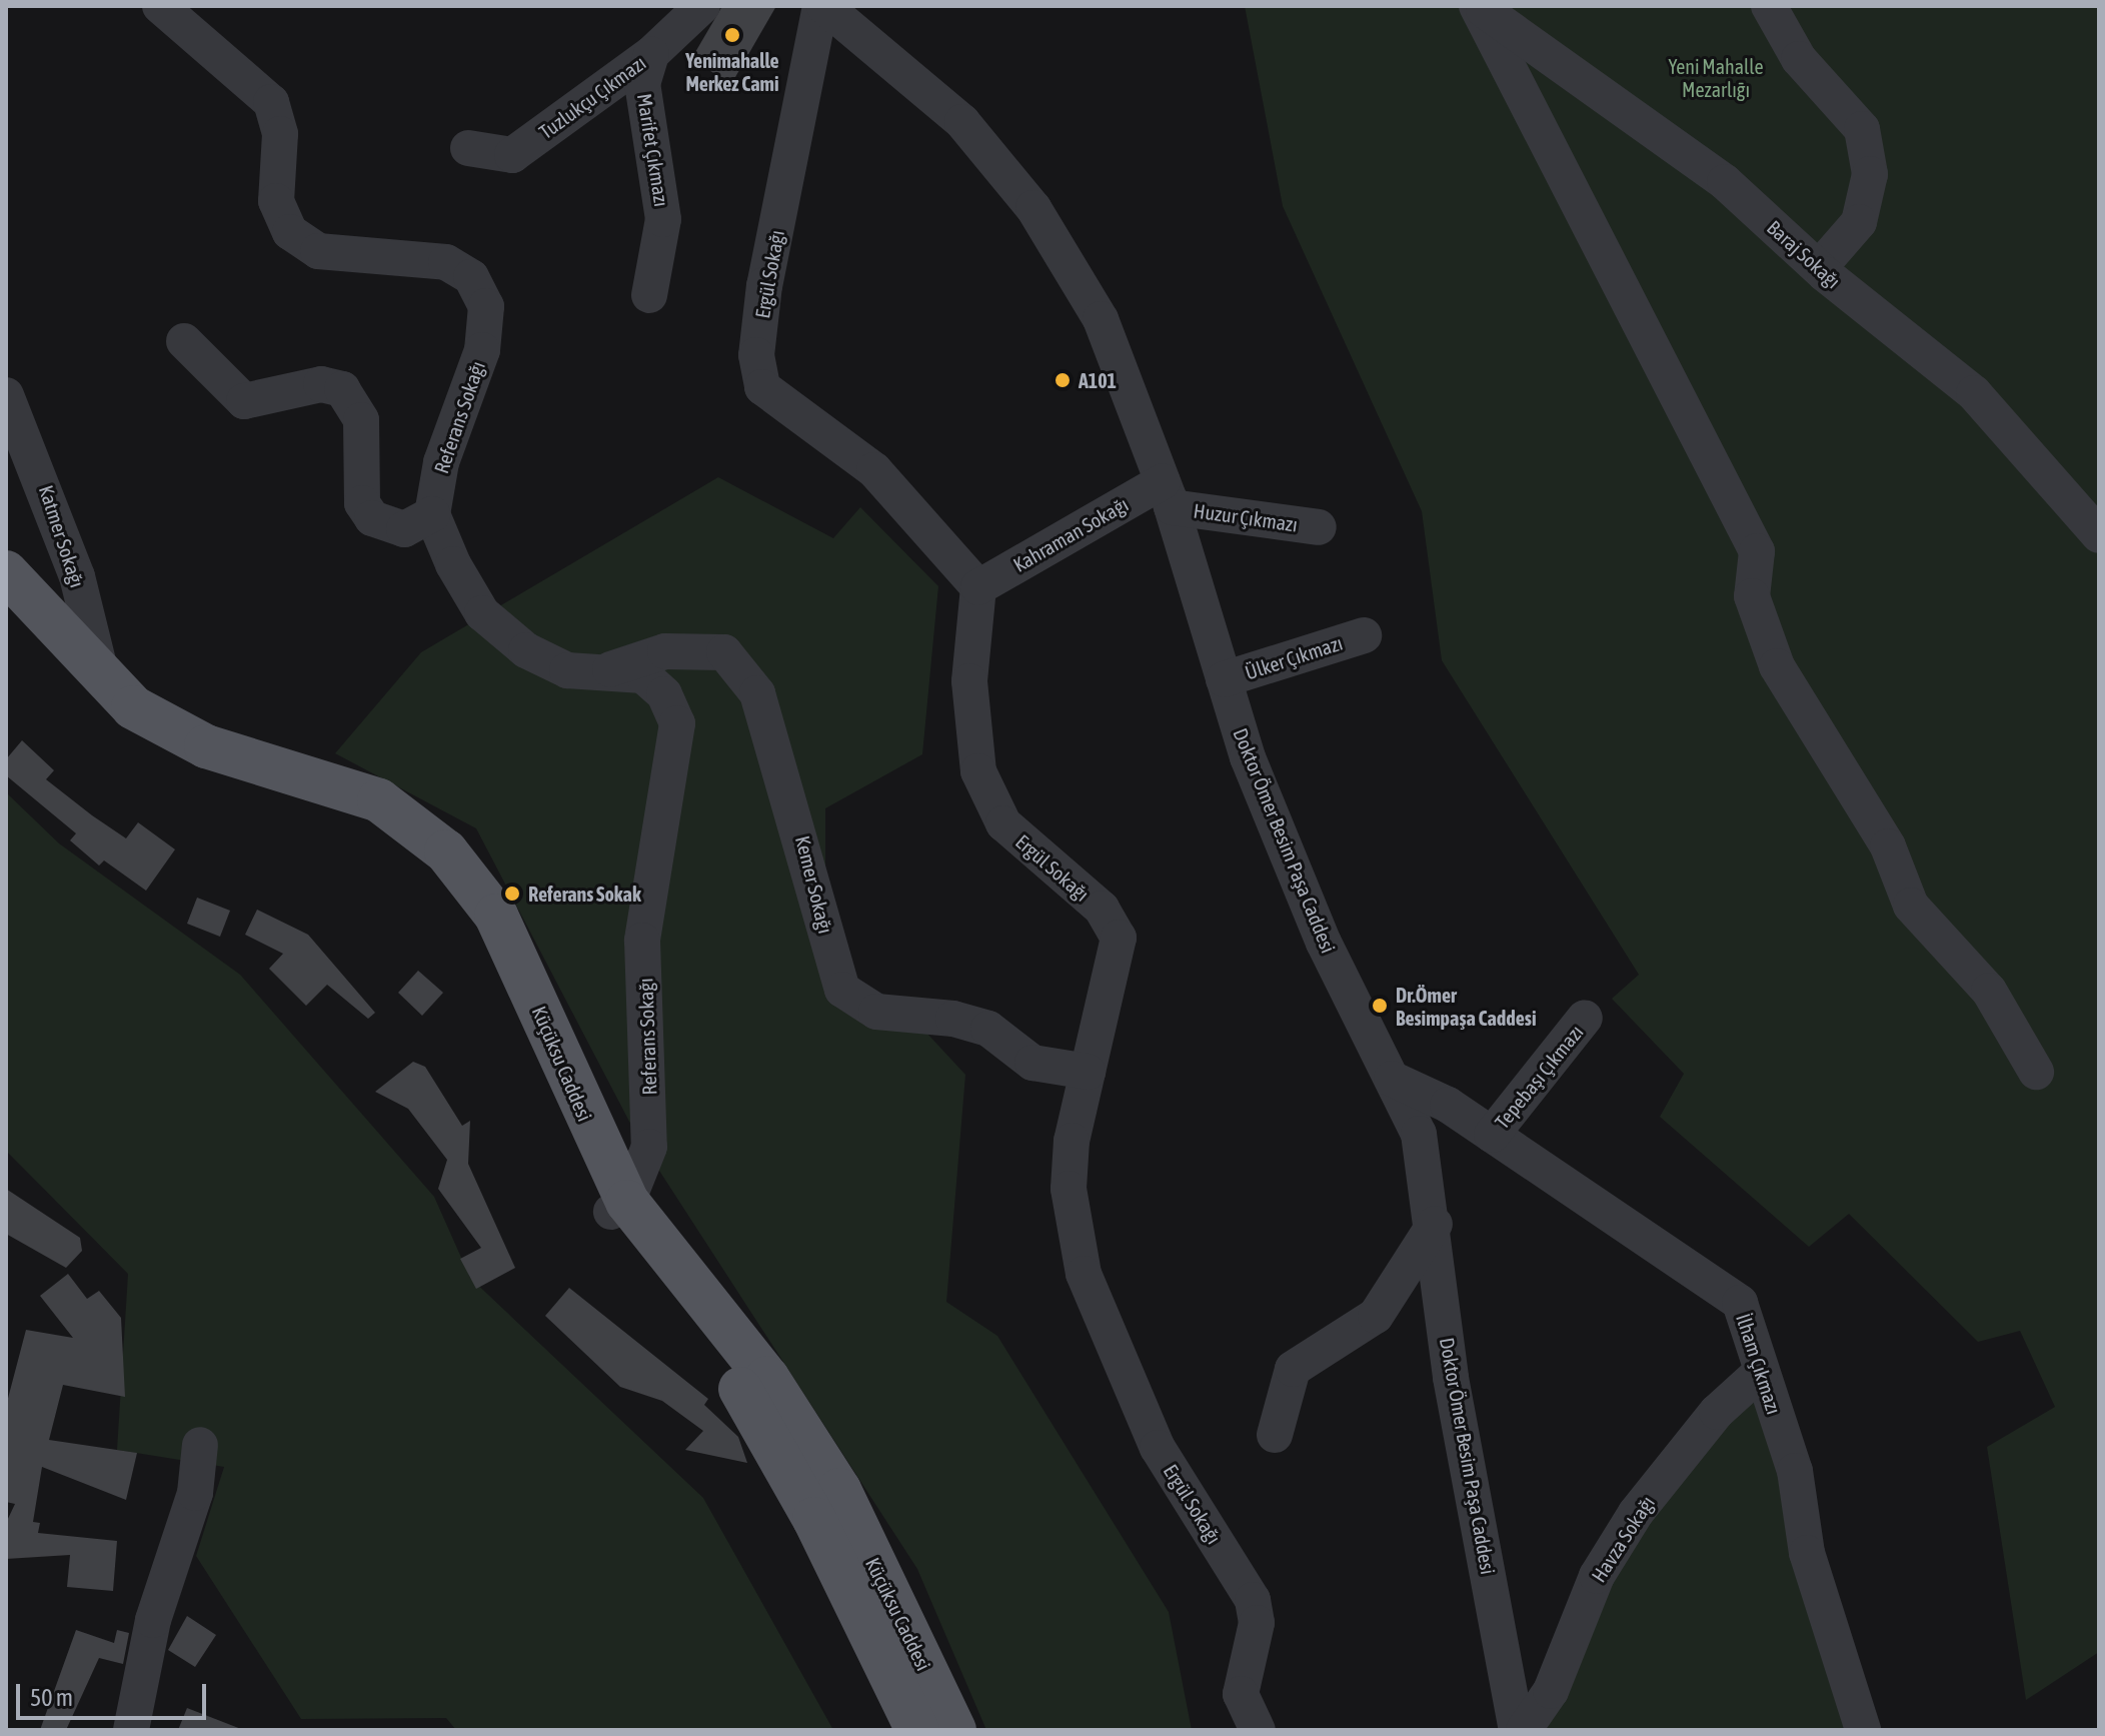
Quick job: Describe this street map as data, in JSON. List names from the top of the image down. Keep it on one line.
{"streets":{"main road":["Küçüksu Caddesi"],"street":["Tuzlukçu Çıkmazı","Marifet Çıkmazı","Baraj Sokağı","Ergül Sokağı","Referans Sokağı","Huzur Çıkmazı","Kahraman Sokağı","Katmer Sokağı","Ülker Çıkmazı","Doktor Ömer Besim Paşa Caddesi","Kemer Sokağı","Tepebaşı Çıkmazı","İlham Çıkmazı","Havza Sokağı"]},"crossings":[["Tuzlukçu Çıkmazı","Marifet Çıkmazı"],["Ergül Sokağı","Kahraman Sokağı"],["Ergül Sokağı","Doktor Ömer Besim Paşa Caddesi"],["Ergül Sokağı","Kemer Sokağı"],["Referans Sokağı","Kemer Sokağı"],["Referans Sokağı","Küçüksu Caddesi"],["Huzur Çıkmazı","Kahraman Sokağı"],["Huzur Çıkmazı","Doktor Ömer Besim Paşa Caddesi"],["Kahraman Sokağı","Doktor Ömer Besim Paşa Caddesi"],["Katmer Sokağı","Küçüksu Caddesi"],["Ülker Çıkmazı","Doktor Ömer Besim Paşa Caddesi"],["Doktor Ömer Besim Paşa Caddesi","İlham Çıkmazı"],["Tepebaşı Çıkmazı","İlham Çıkmazı"],["İlham Çıkmazı","Havza Sokağı"]],"parks":["Yeni Mahalle Mezarlıḡı"],"places":["Yenimahalle Merkez Cami","A101","Referans Sokak","Dr.Ömer Besimpaşa Caddesi"],"scale_bar":"50 m"}
